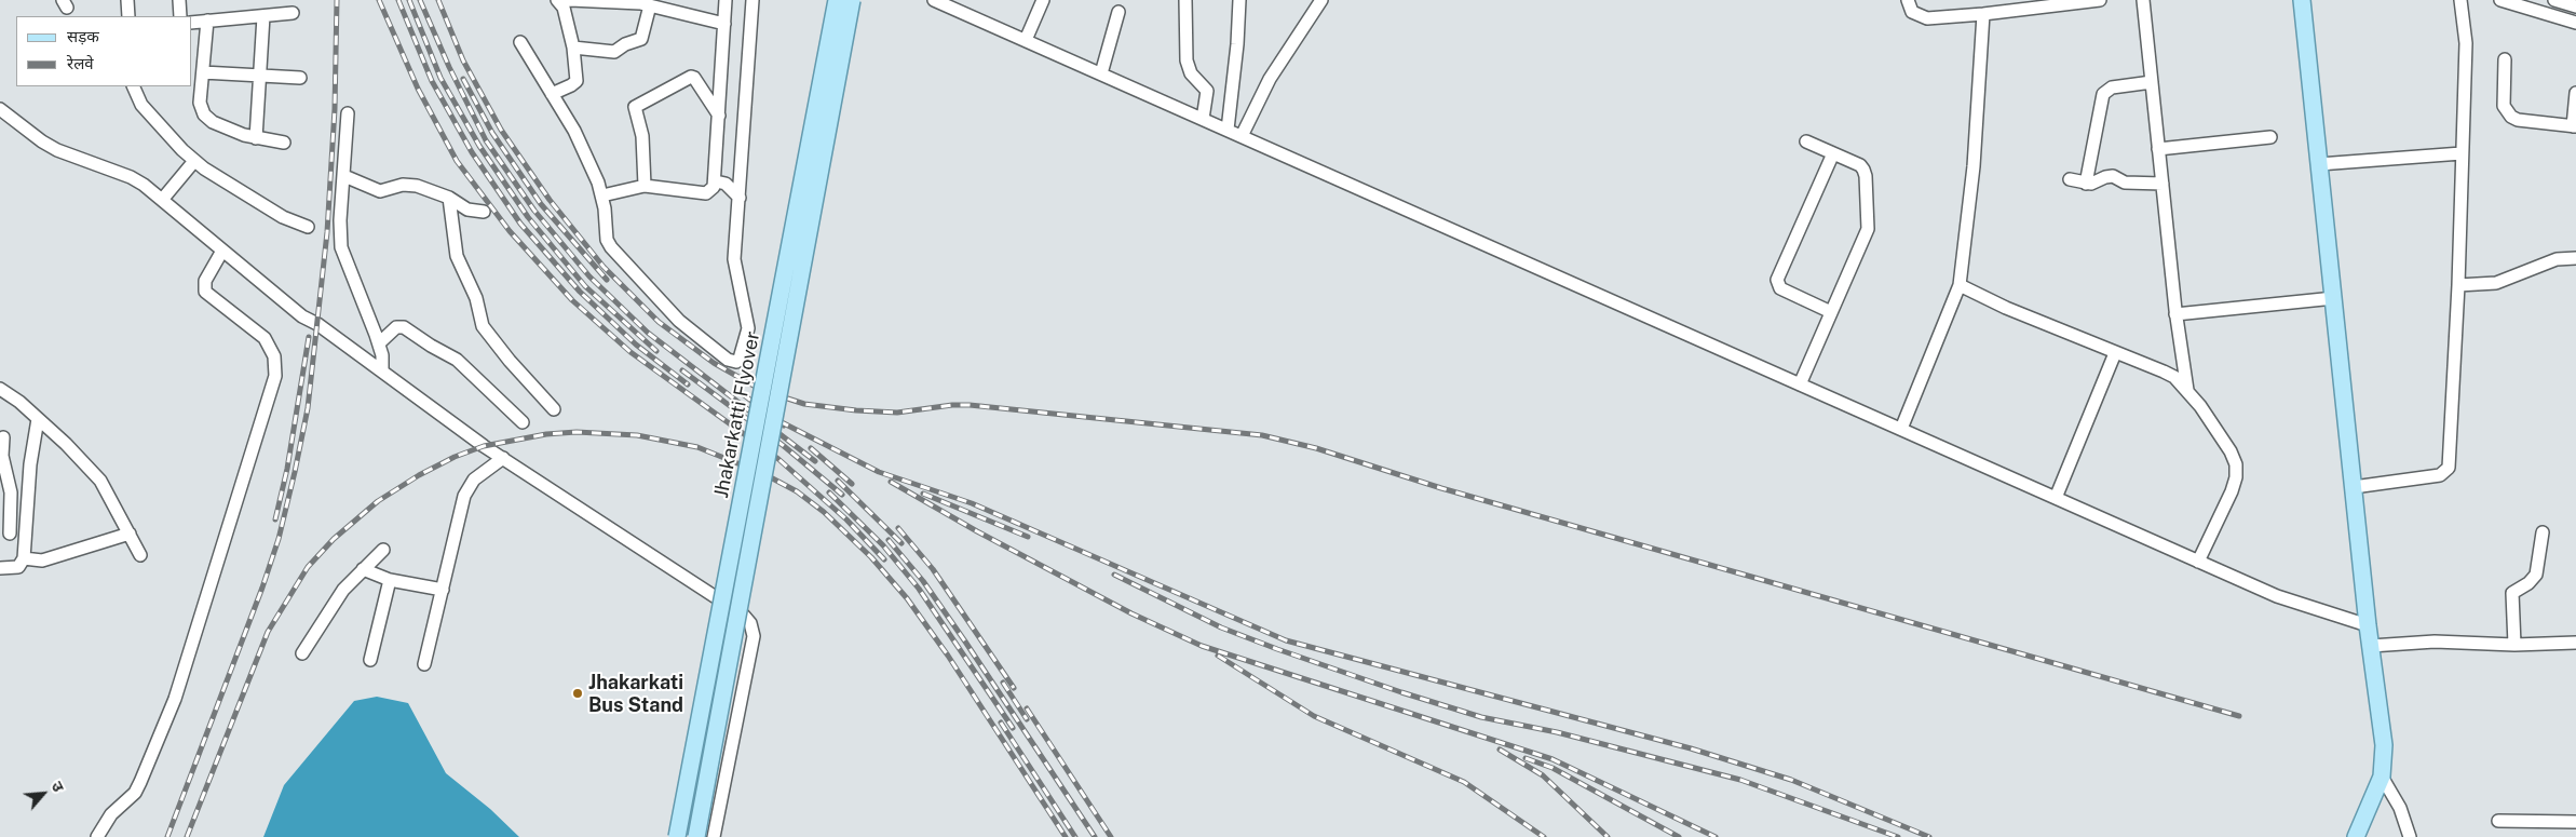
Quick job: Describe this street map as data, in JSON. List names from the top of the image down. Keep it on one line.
{"streets":{"main road":["Jhakarkatti Flyover"]},"places":["Jhakarkati Bus Stand"],"legend":["सड़क","रेलवे"],"north":"top right"}
